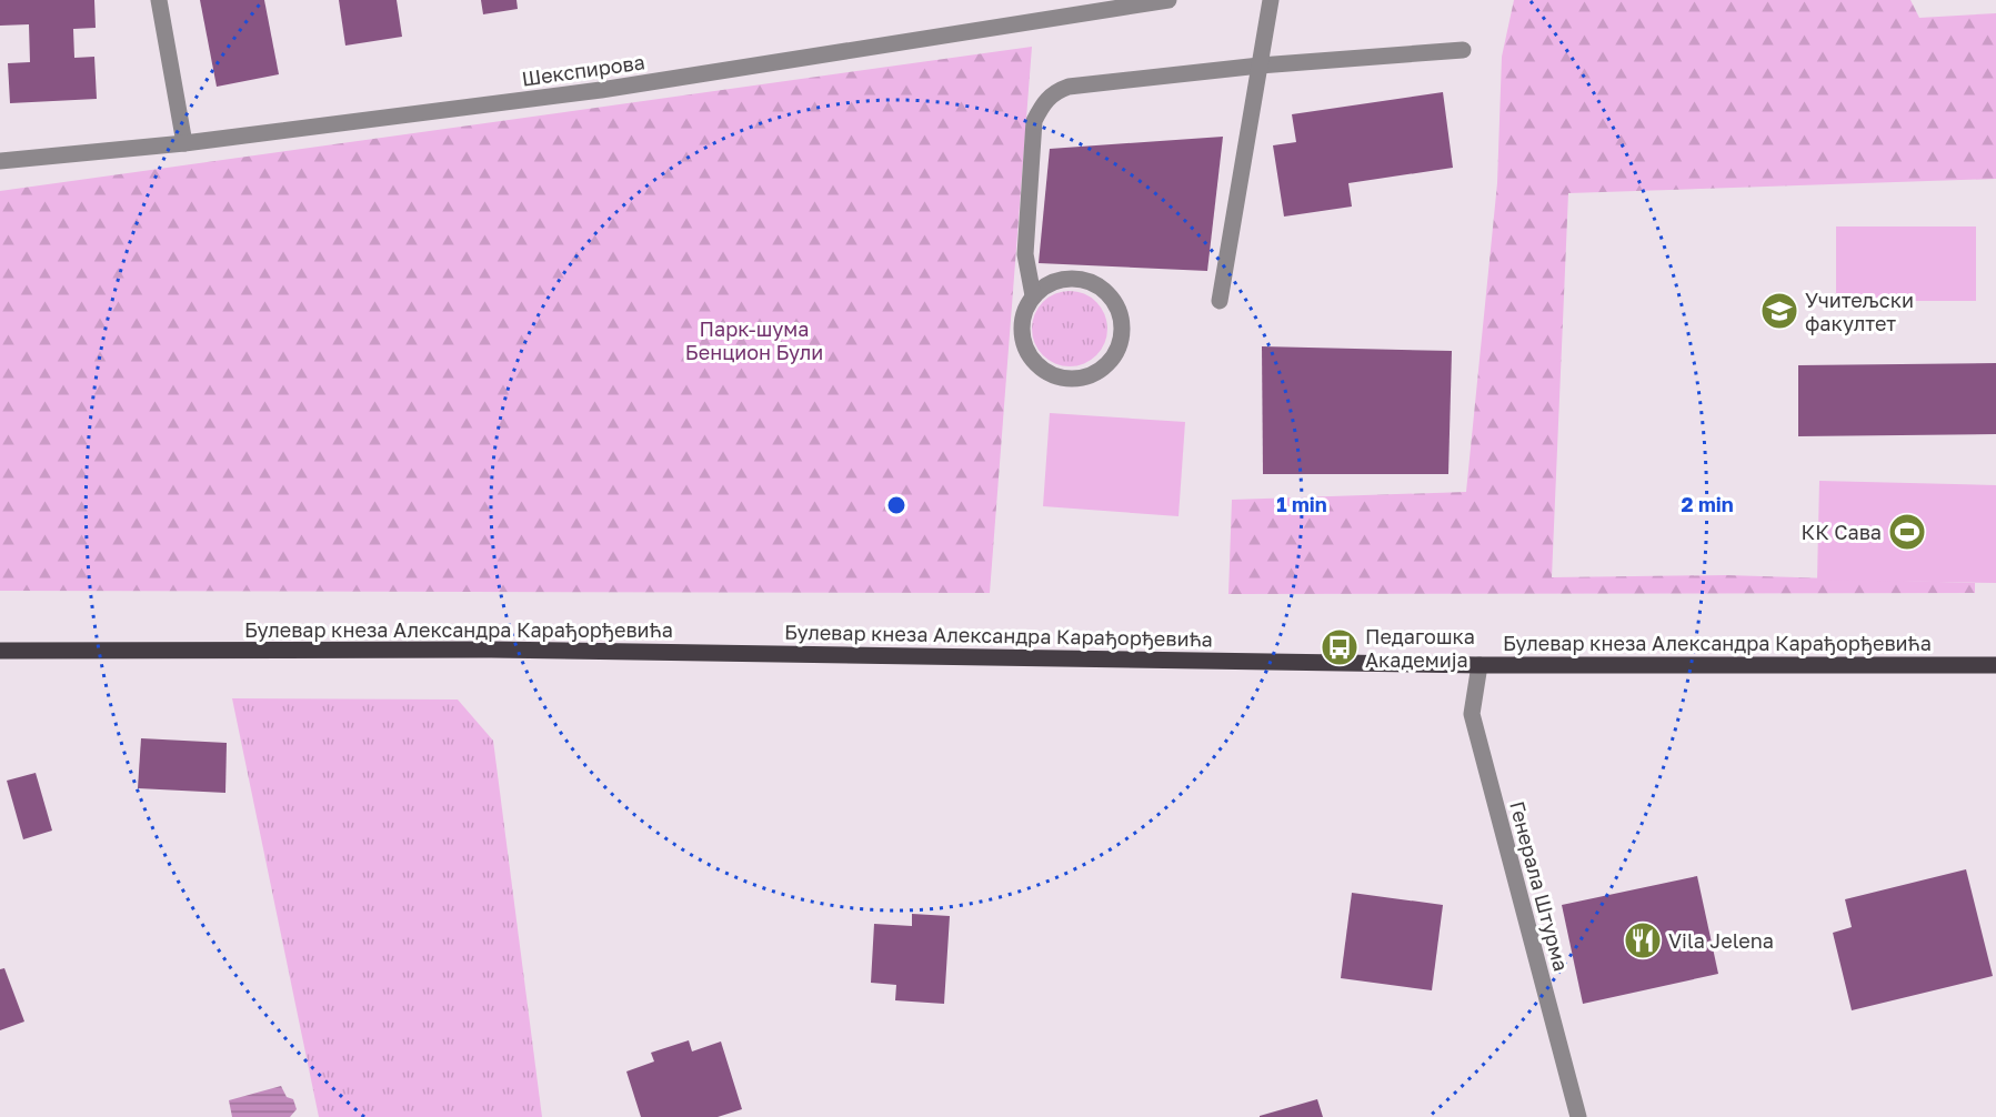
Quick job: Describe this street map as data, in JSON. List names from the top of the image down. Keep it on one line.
{"streets":{"main road":["Булевар кнеза Александра Карађорђевића"],"street":["Шекспирова","Генерала Штурма"]},"crossings":[["Булевар кнеза Александра Карађорђевића","Генерала Штурма"]],"parks":["Парк-шума Бенцион Були"],"places":{"school or university":["Учитељски факултет"],"sports":["КК Сава"],"bus stop":["Педагошка Академија"],"restaurant":["Vila Jelena"]},"rings":["1 min","2 min"]}
